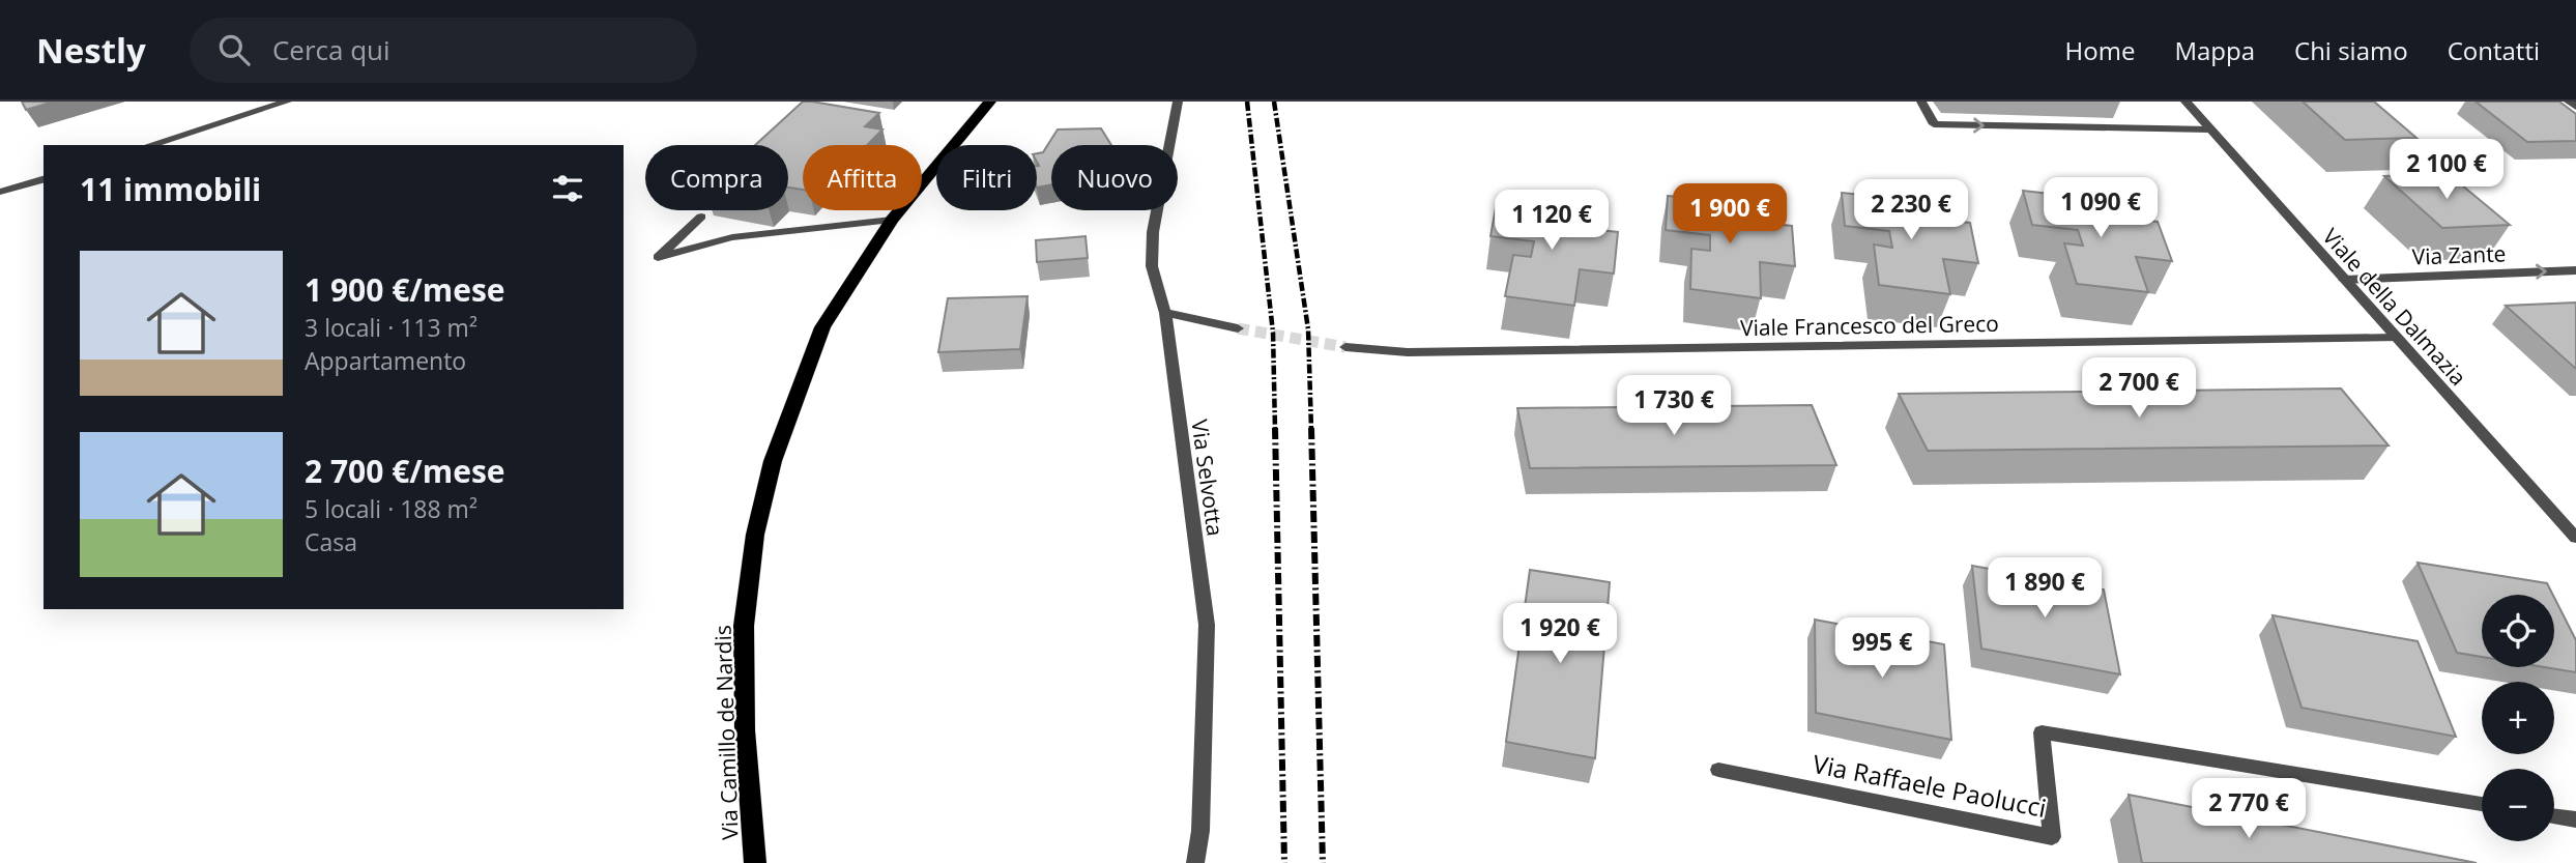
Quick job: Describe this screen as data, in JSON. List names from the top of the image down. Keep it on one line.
{"streets":{"main road":["Via Camillo de Nardis"],"street":["Via Zante","Viale della Dalmazia","Viale Francesco del Greco","Via Selvotta","Via Raffaele Paolucci"]},"crossings":[["Via Zante","Viale della Dalmazia"],["Viale della Dalmazia","Viale Francesco del Greco"]],"one_way":["Via Zante"],"page":{"header":"Nestly","search":"Cerca qui","nav":["Home","Mappa","Chi siamo","Contatti"],"price":["2 100 €","1 090 €","2 230 €","1 900 €","1 120 €","2 700 €","1 730 €","1 890 €","1 920 €","995 €","2 770 €"],"chip":["Compra","Affitta","Filtri","Nuovo"],"heading":"11 immobili","list":[{"name":"1 900 €/mese","note":"3 locali · 113 m² · Appartamento"},{"name":"2 700 €/mese","note":"5 locali · 188 m² · Casa"}],"map_buttons":["+","−"]}}
